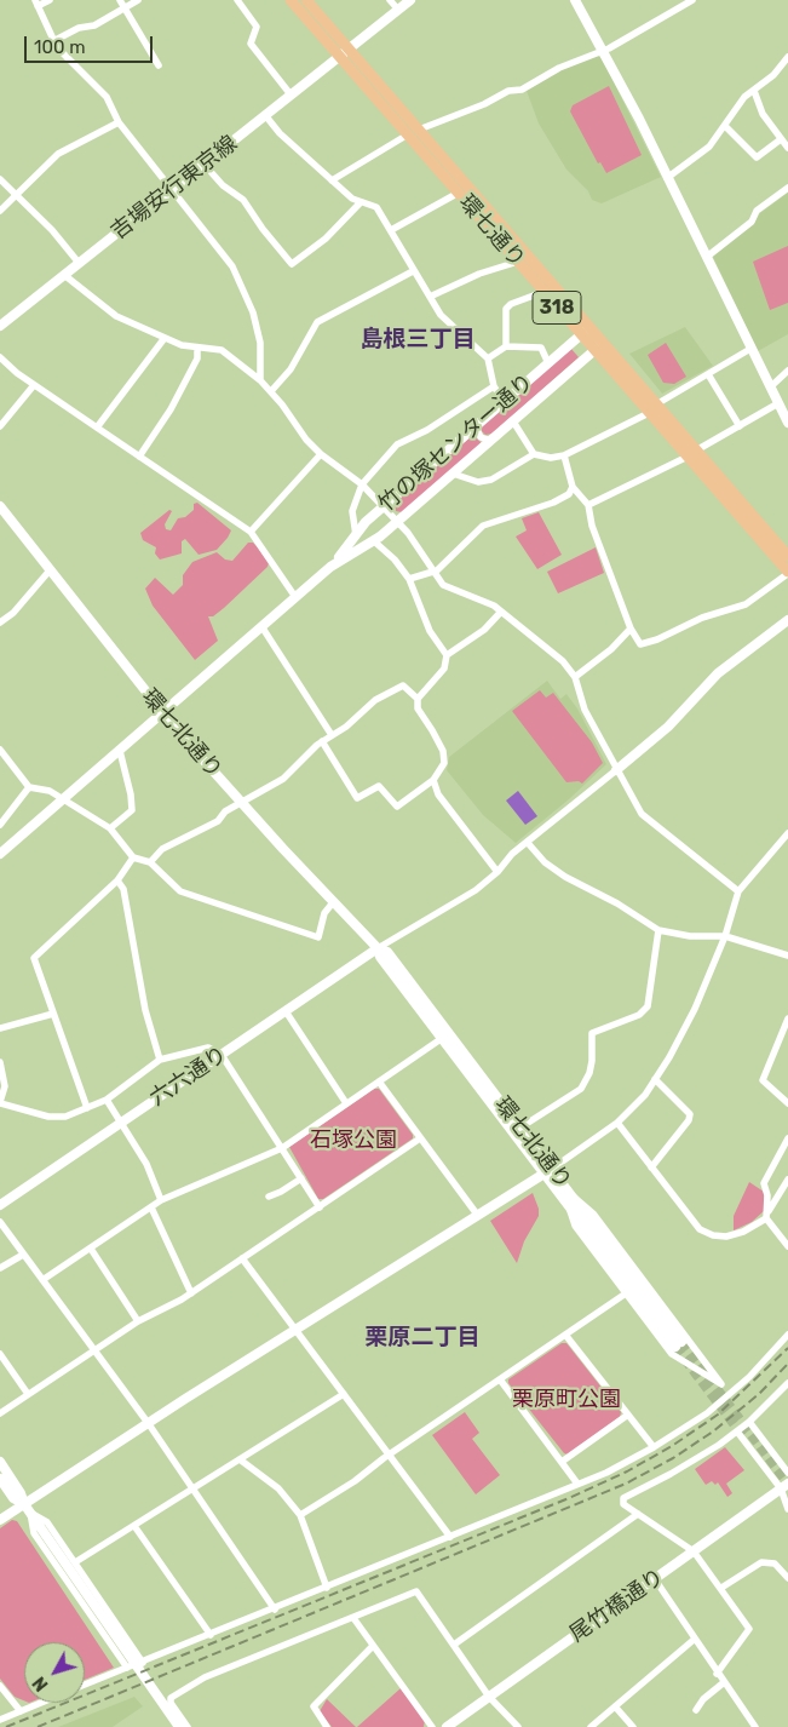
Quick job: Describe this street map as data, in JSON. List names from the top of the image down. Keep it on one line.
{"streets":{"main road":["環七通り","318"],"street":["吉場安行東京線","竹の塚センター通り","環七北通り","六六通り","尾竹橋通り"]},"crossings":[["吉場安行東京線","環七通り"],["環七通り","竹の塚センター通り"],["竹の塚センター通り","環七北通り"],["環七北通り","六六通り"]],"districts":["島根三丁目","栗原二丁目"],"parks":["石塚公園","栗原町公園"],"scale_bar":"100 m","north":"bottom left"}
